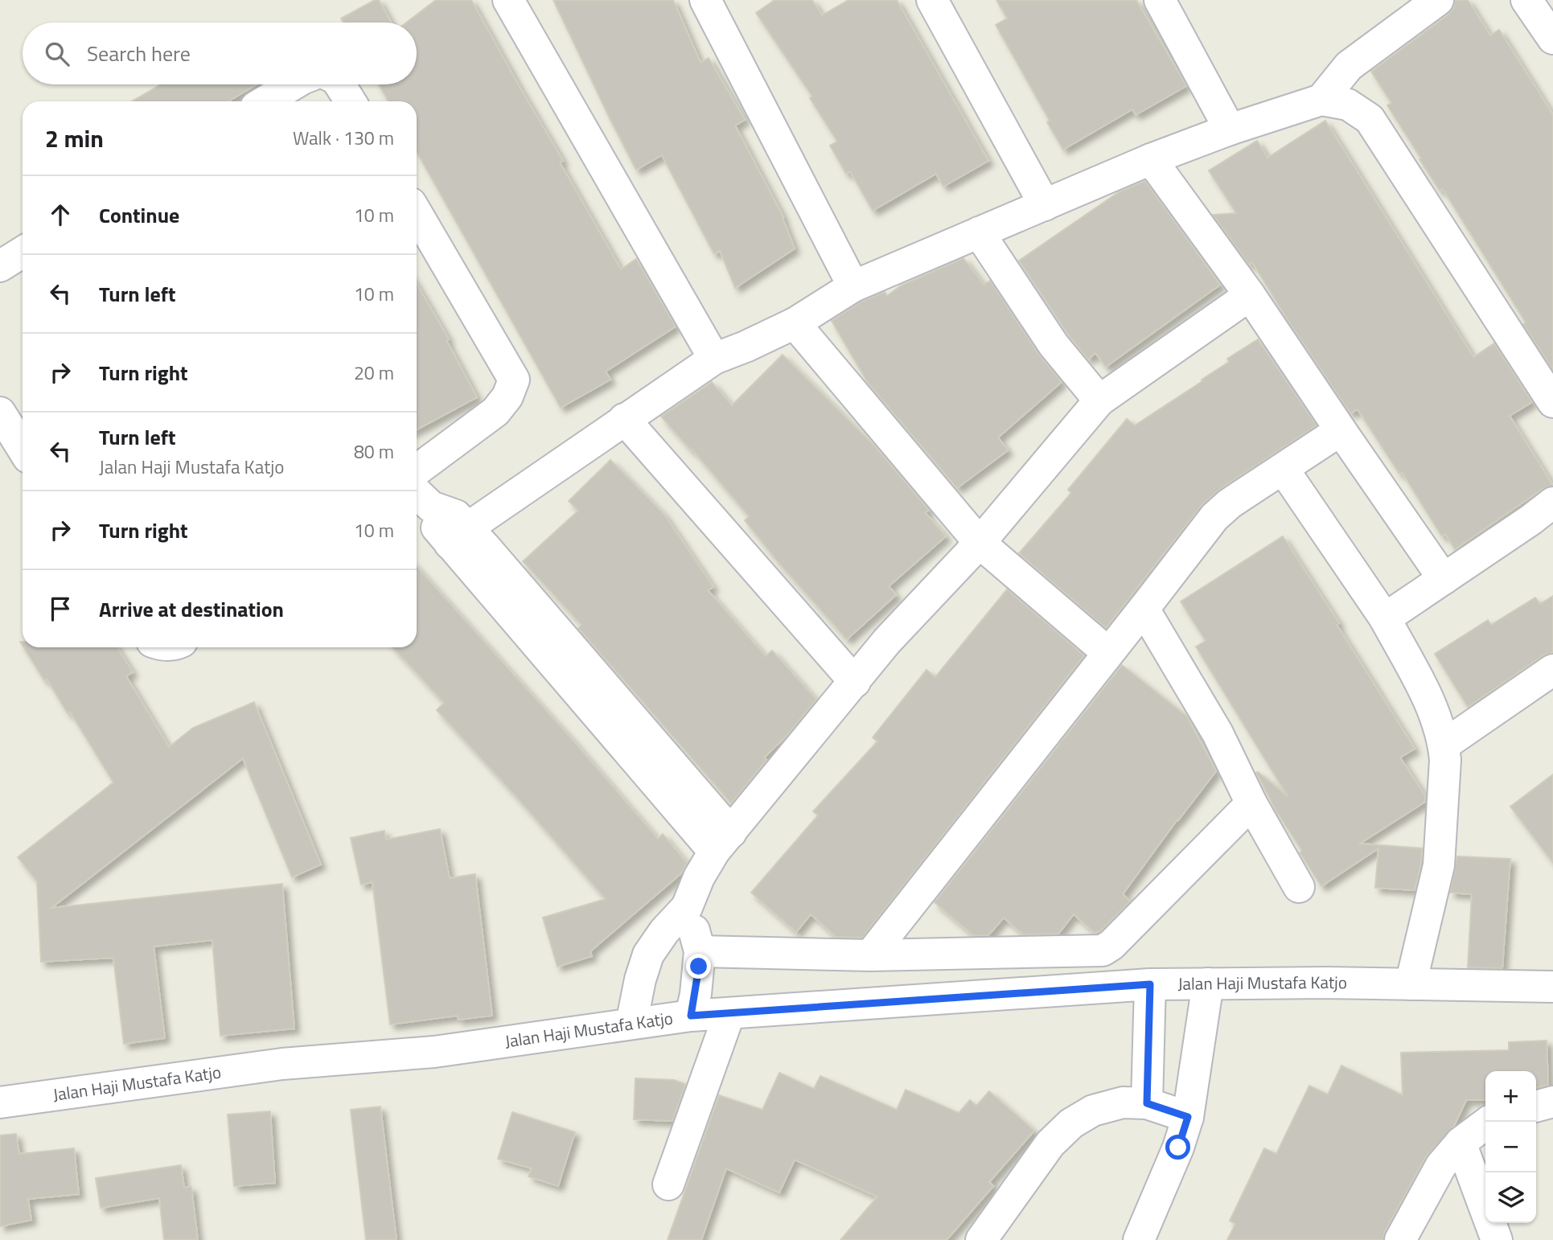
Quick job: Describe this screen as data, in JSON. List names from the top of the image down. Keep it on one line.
{"streets":{"street":["Jalan Haji Mustafa Katjo"]},"page":{"search":"Search here","heading":["2 min","Walk · 130 m"],"list":[["Continue","10 m"],["Turn left","10 m"],["Turn right","20 m"],["Turn left","Jalan Haji Mustafa Katjo","80 m"],["Turn right","10 m"],"Arrive at destination"],"map_buttons":["+","−"]}}
